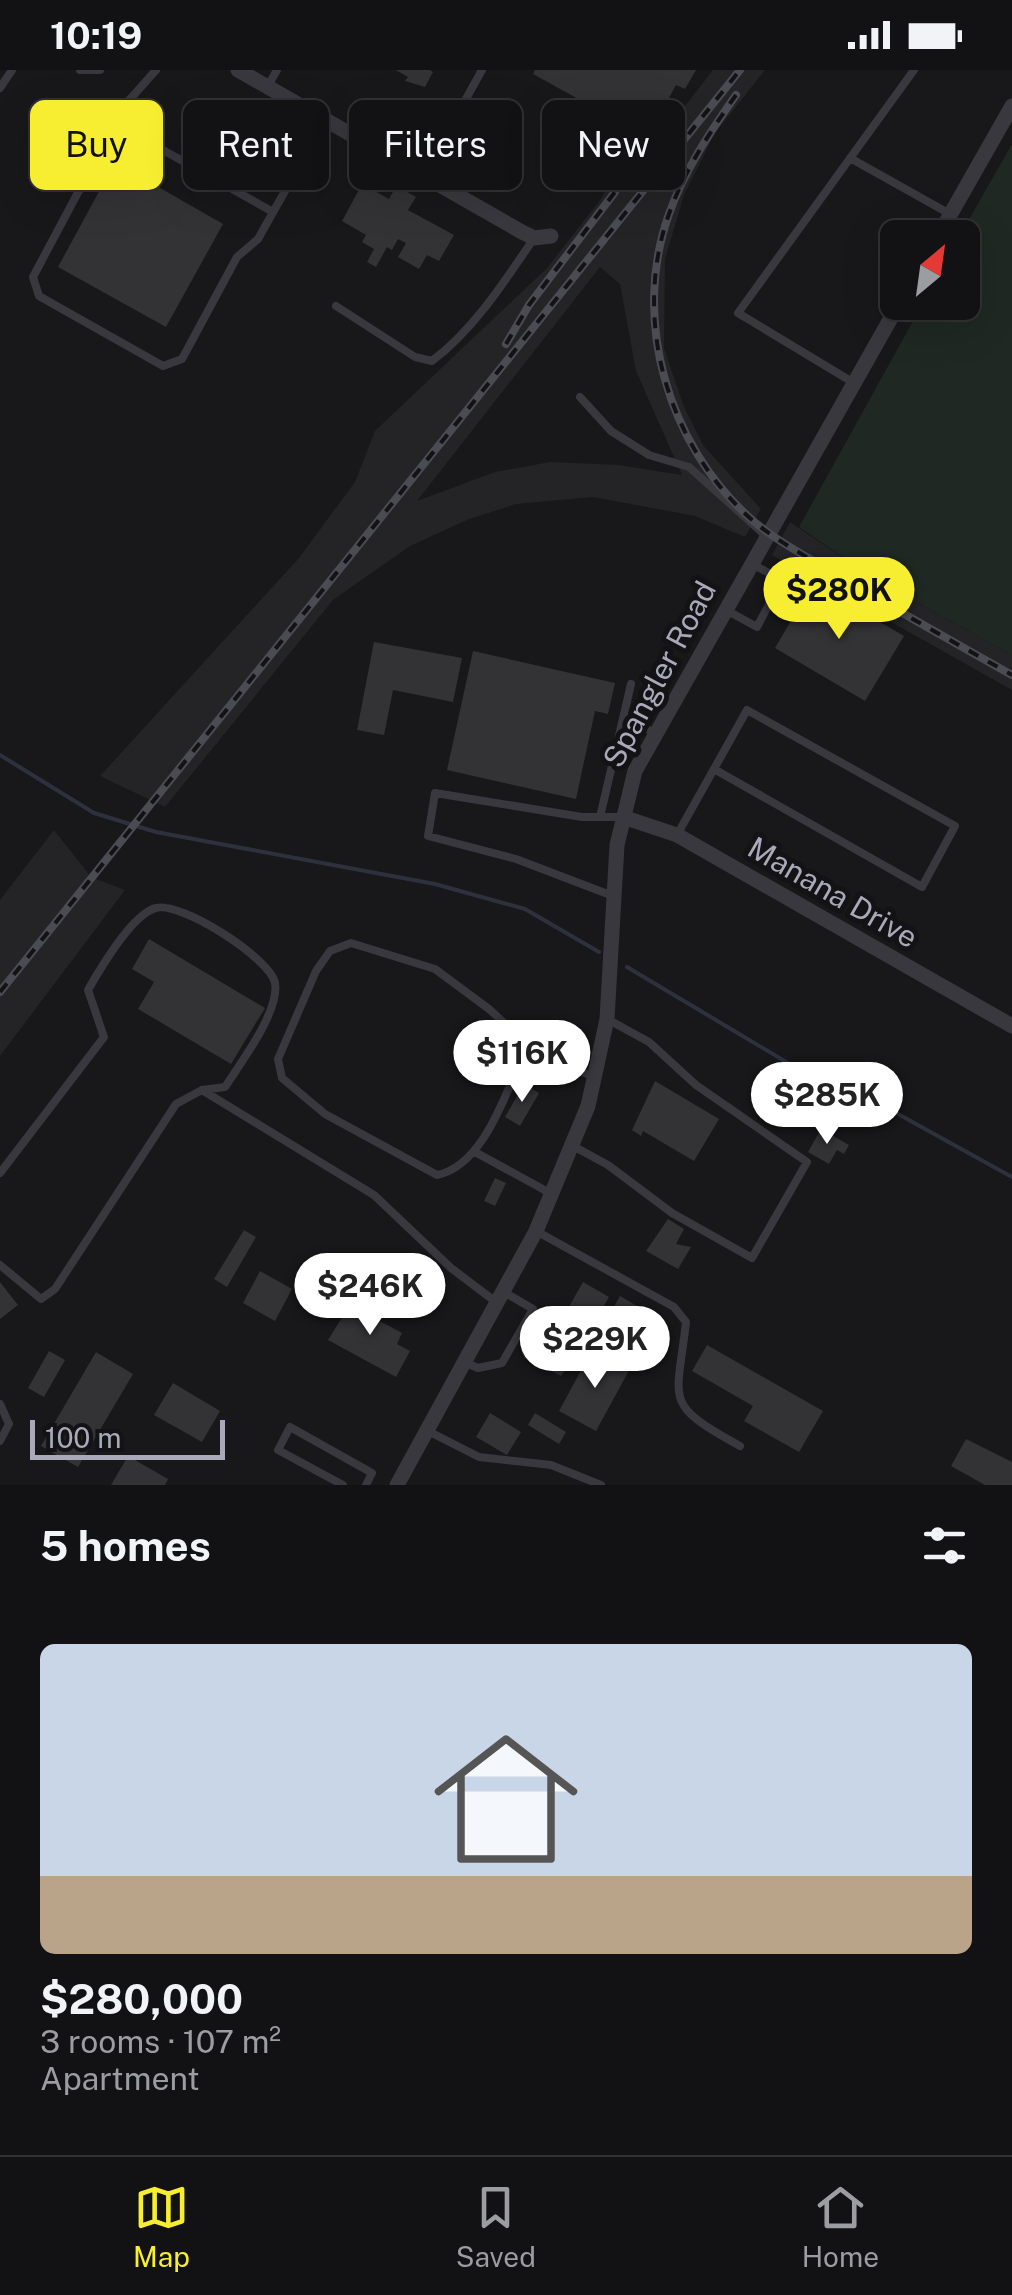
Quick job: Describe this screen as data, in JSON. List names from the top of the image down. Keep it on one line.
{"streets":{"street":["Spangler Road","Manana Drive"]},"crossings":[["Spangler Road","Manana Drive"]],"scale_bar":"100 m","north":"top right","page":{"status":"10:19","chip":["Buy","Rent","Filters","New"],"price":["$280K","$116K","$285K","$246K","$229K"],"scale":"100 m","heading":"5 homes","list":[{"name":"$280,000","note":"3 rooms · 107 m² · Apartment"}],"tabs":["Map","Saved","Home"]}}
